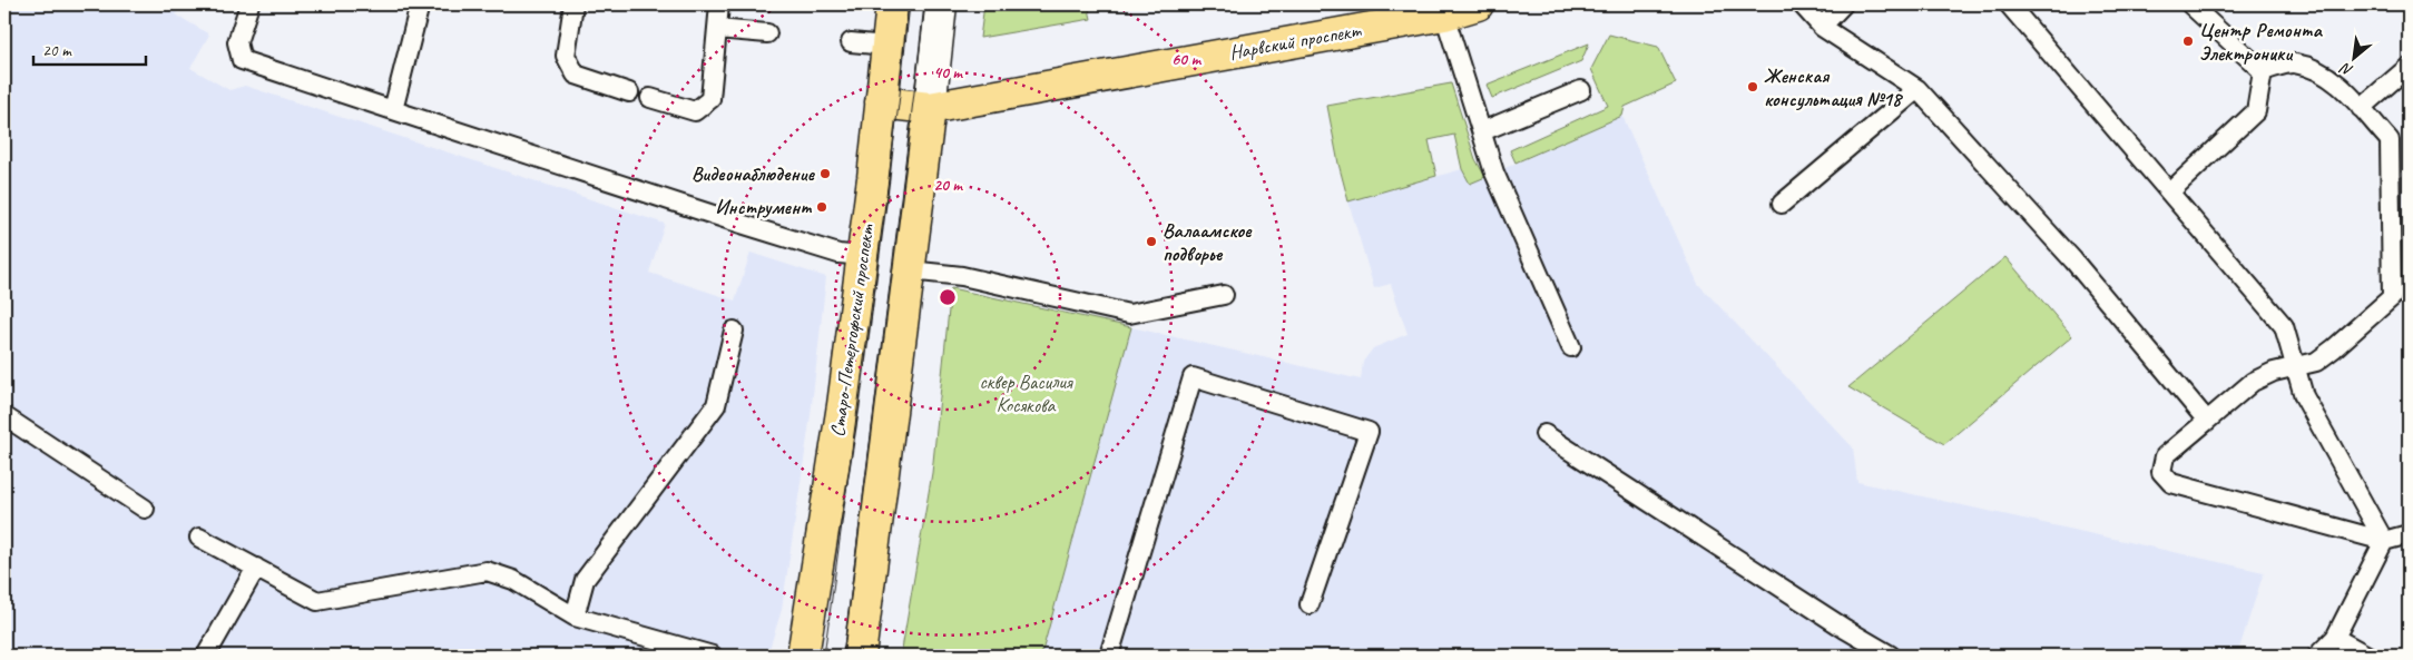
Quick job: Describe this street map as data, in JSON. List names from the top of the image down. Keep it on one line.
{"streets":{"main road":["Нарвский проспект","Старо-Петергофский проспект"]},"crossings":[["Нарвский проспект","Старо-Петергофский проспект"]],"parks":["сквер Василия Косякова"],"places":["Центр Ремонта Электроники","Женская консультация №18","Видеонаблюдение","Инструмент","Валаамское подворье"],"scale_bar":"20 m","north":"bottom left","rings":["60 m","40 m","20 m"]}
